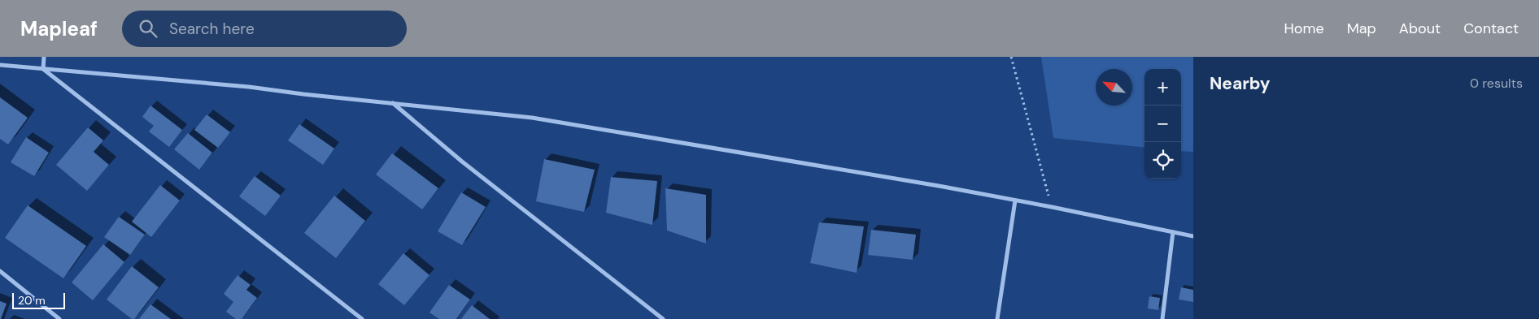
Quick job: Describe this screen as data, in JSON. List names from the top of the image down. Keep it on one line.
{"scale_bar":"20 m","north":"top left","page":{"header":"Mapleaf","search":"Search here","nav":["Home","Map","About","Contact"],"heading":["Nearby","0 results"],"map_buttons":["+","−"],"scale":"20 m"}}
